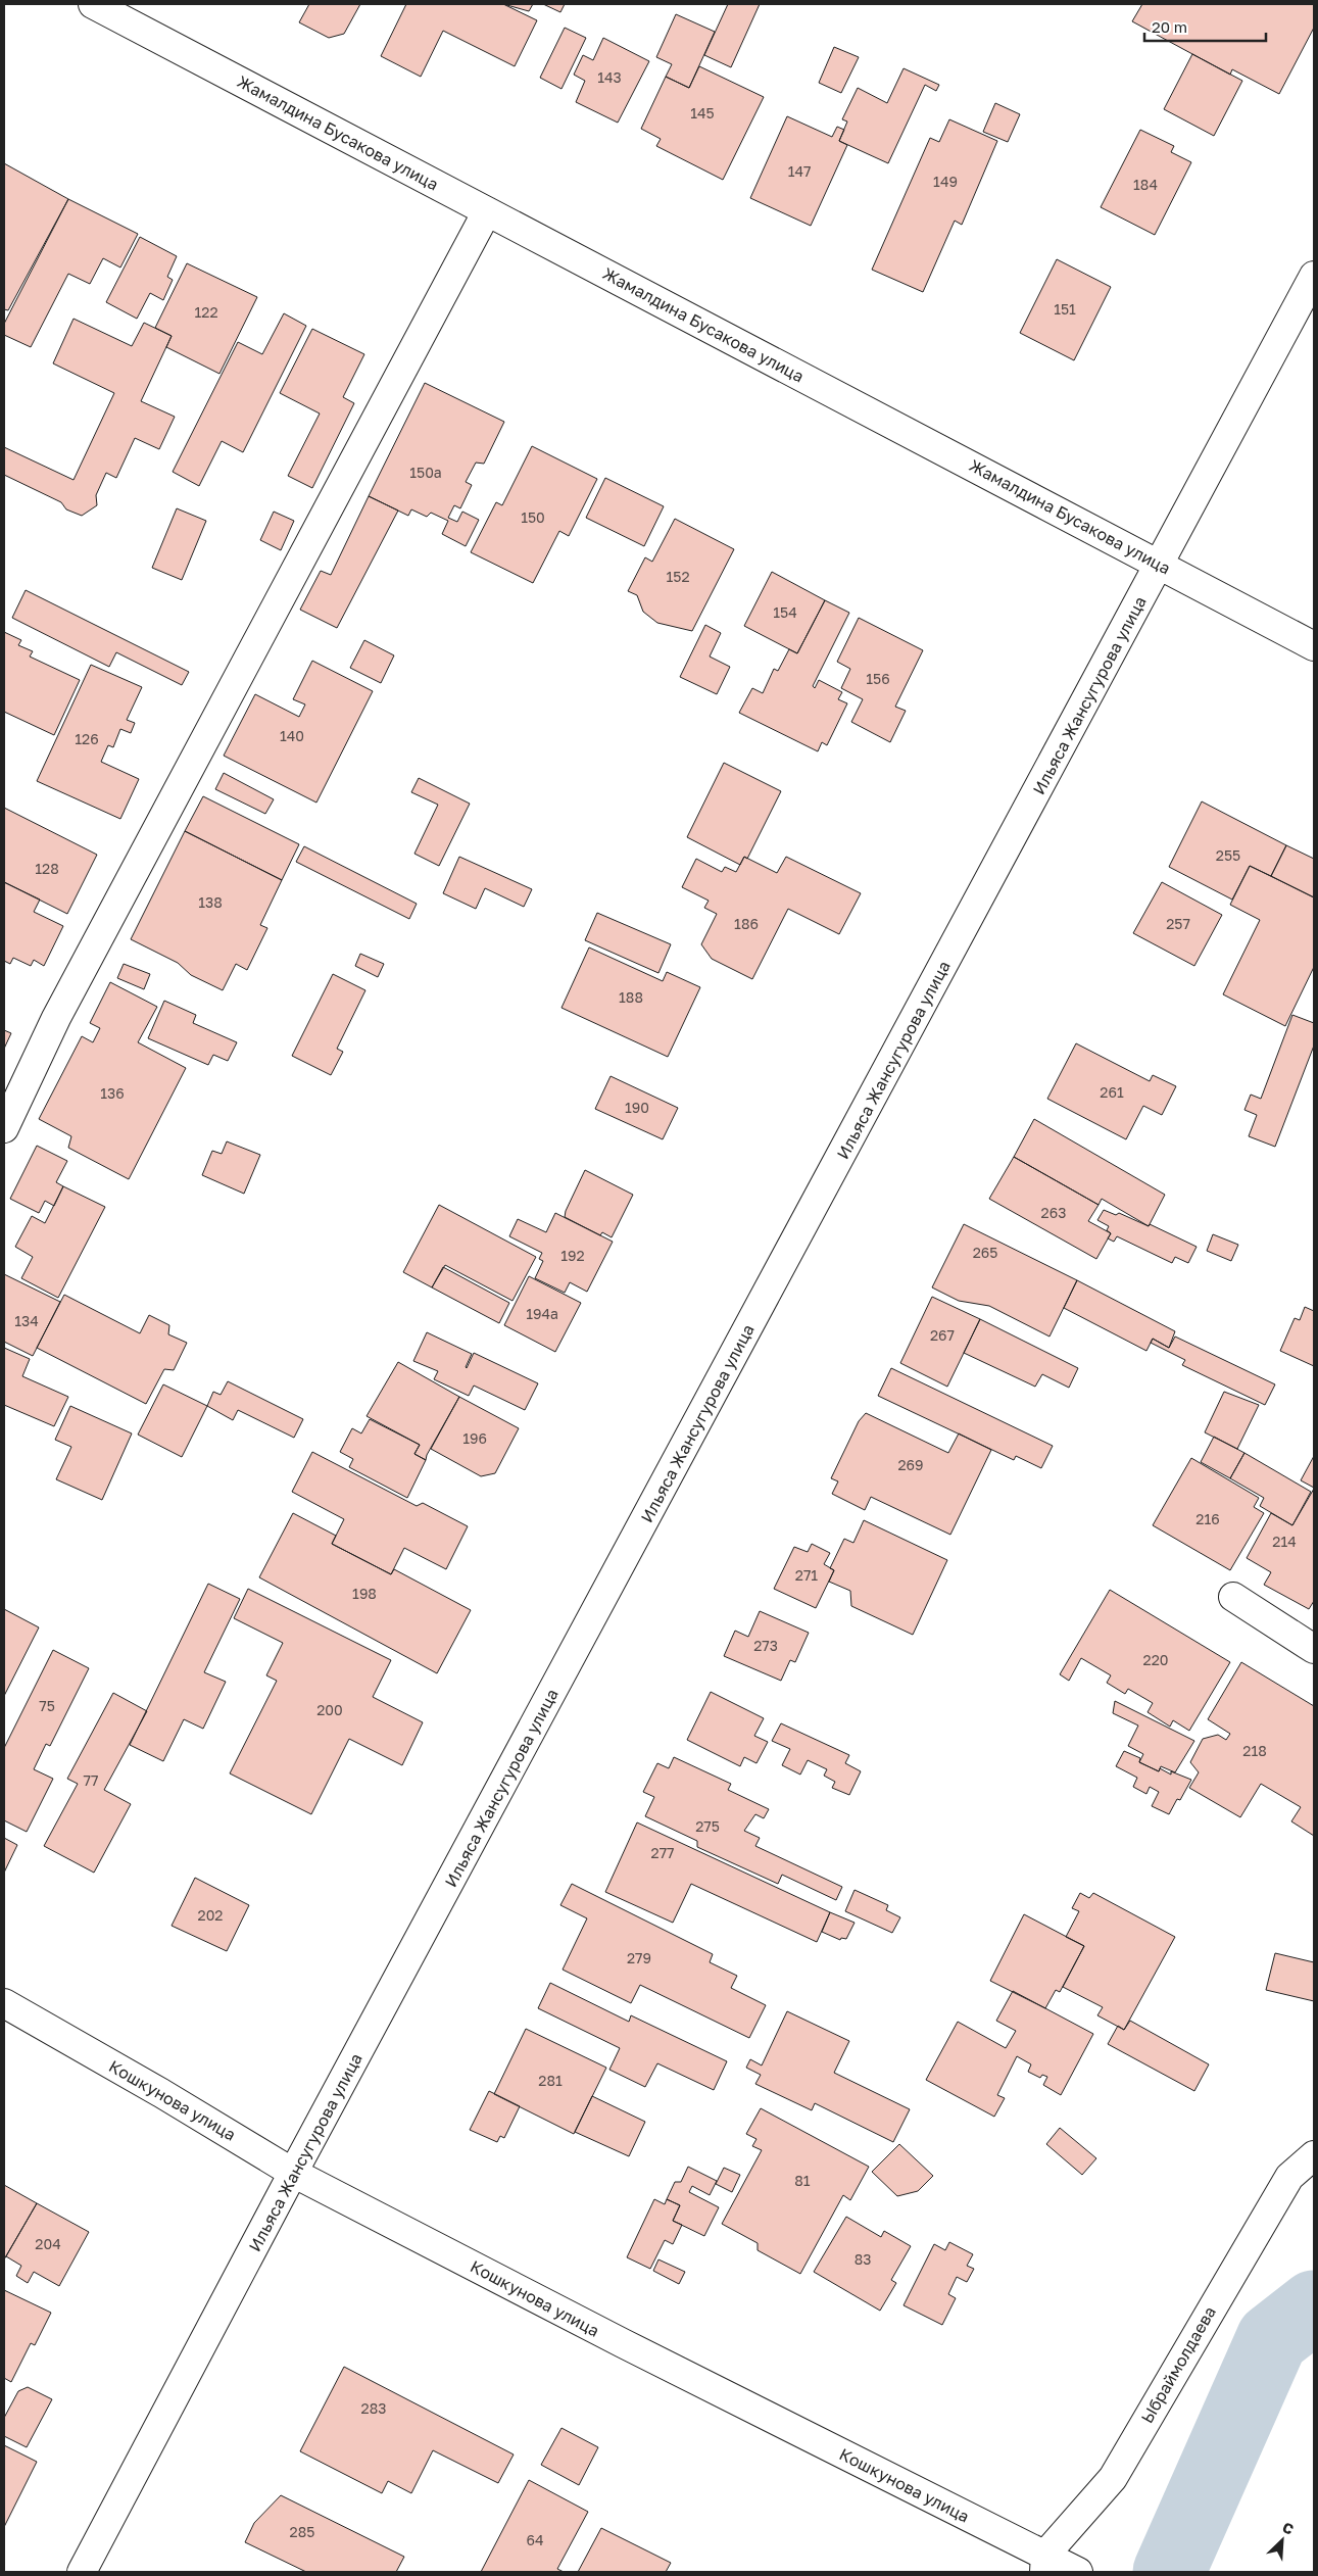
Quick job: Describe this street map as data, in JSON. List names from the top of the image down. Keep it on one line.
{"streets":{"street":["Жамалдина Бусакова улица","Ильяса Жансугурова улица","Кошкунова улица","Ыбраймолдаева"]},"crossings":[["Жамалдина Бусакова улица","Ильяса Жансугурова улица"],["Ильяса Жансугурова улица","Кошкунова улица"],["Кошкунова улица","Ыбраймолдаева"]],"house_numbers":["143","145","147","149","184","151","122","150а","150","152","154","156","140","126","255","128","138","186","257","188","261","136","190","263","265","192","194а","134","267","196","269","216","214","271","198","273","220","75","200","218","77","275","277","202","279","281","81","204","83","283","285","64"],"scale_bar":"20 m","north":"top right"}
